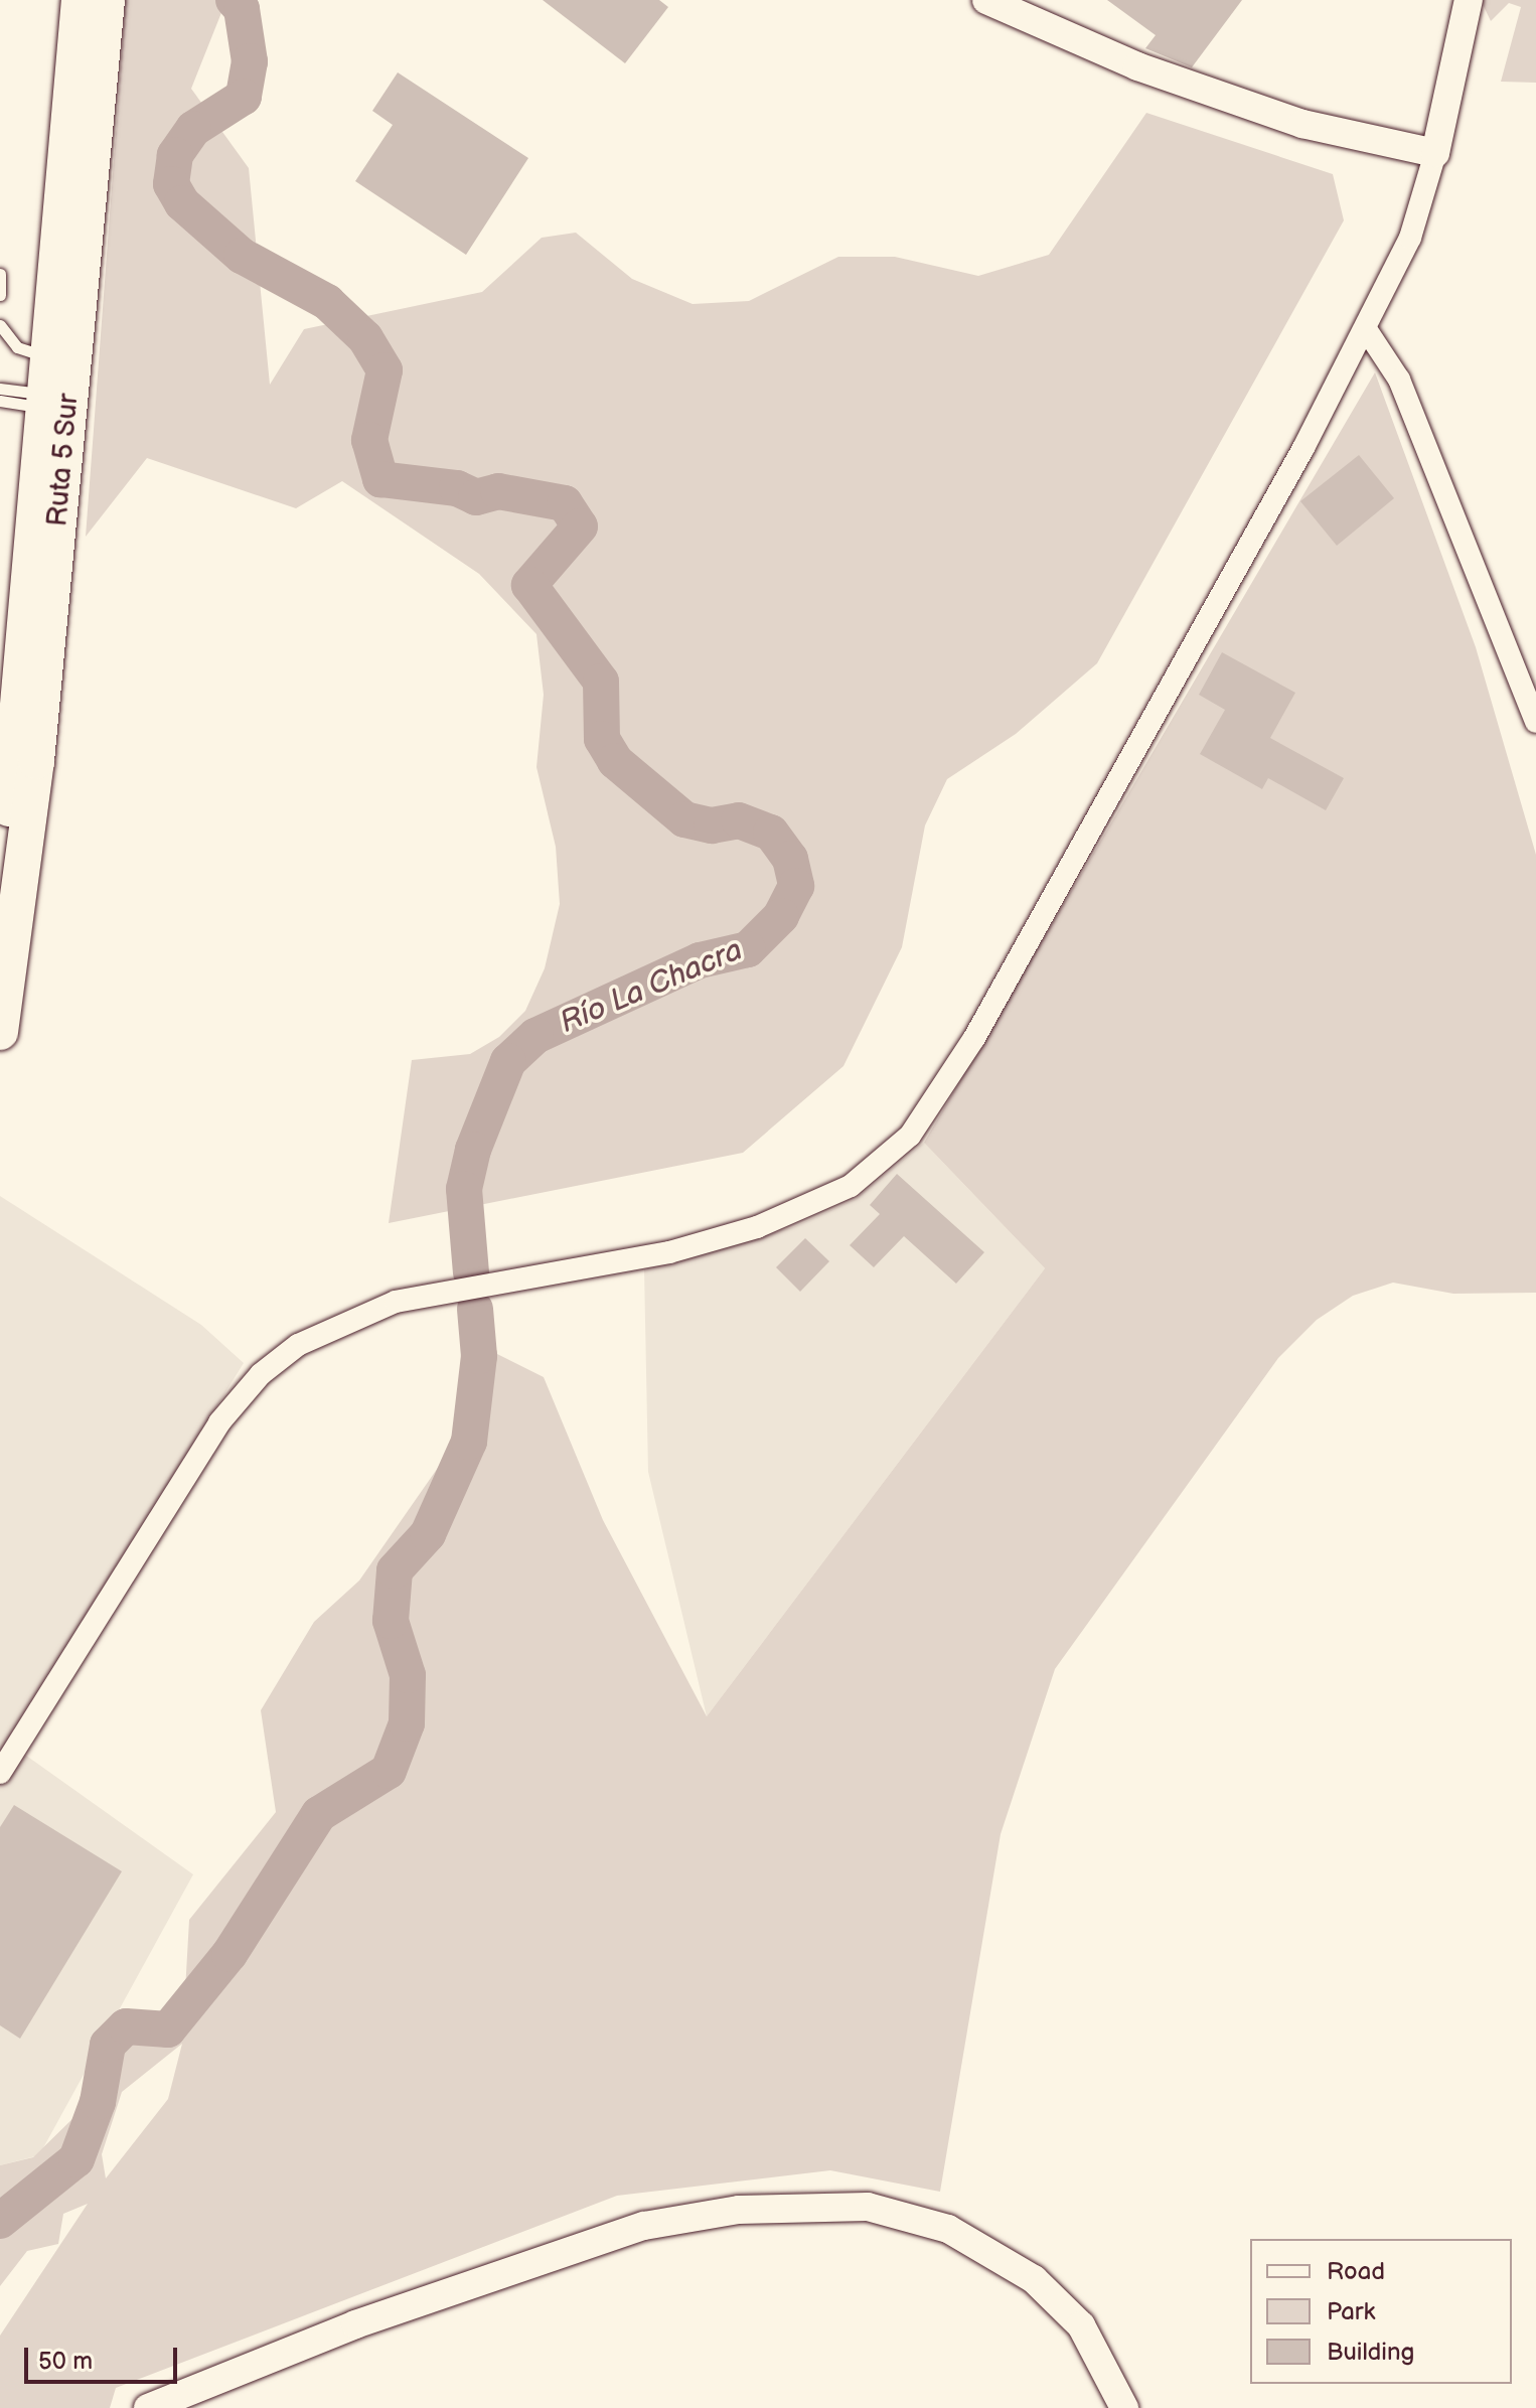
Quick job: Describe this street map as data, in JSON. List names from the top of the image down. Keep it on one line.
{"streets":{"highway":["Ruta 5 Sur"]},"water":["Río La Chacra"],"legend":["Road","Park","Building"],"scale_bar":"50 m"}
